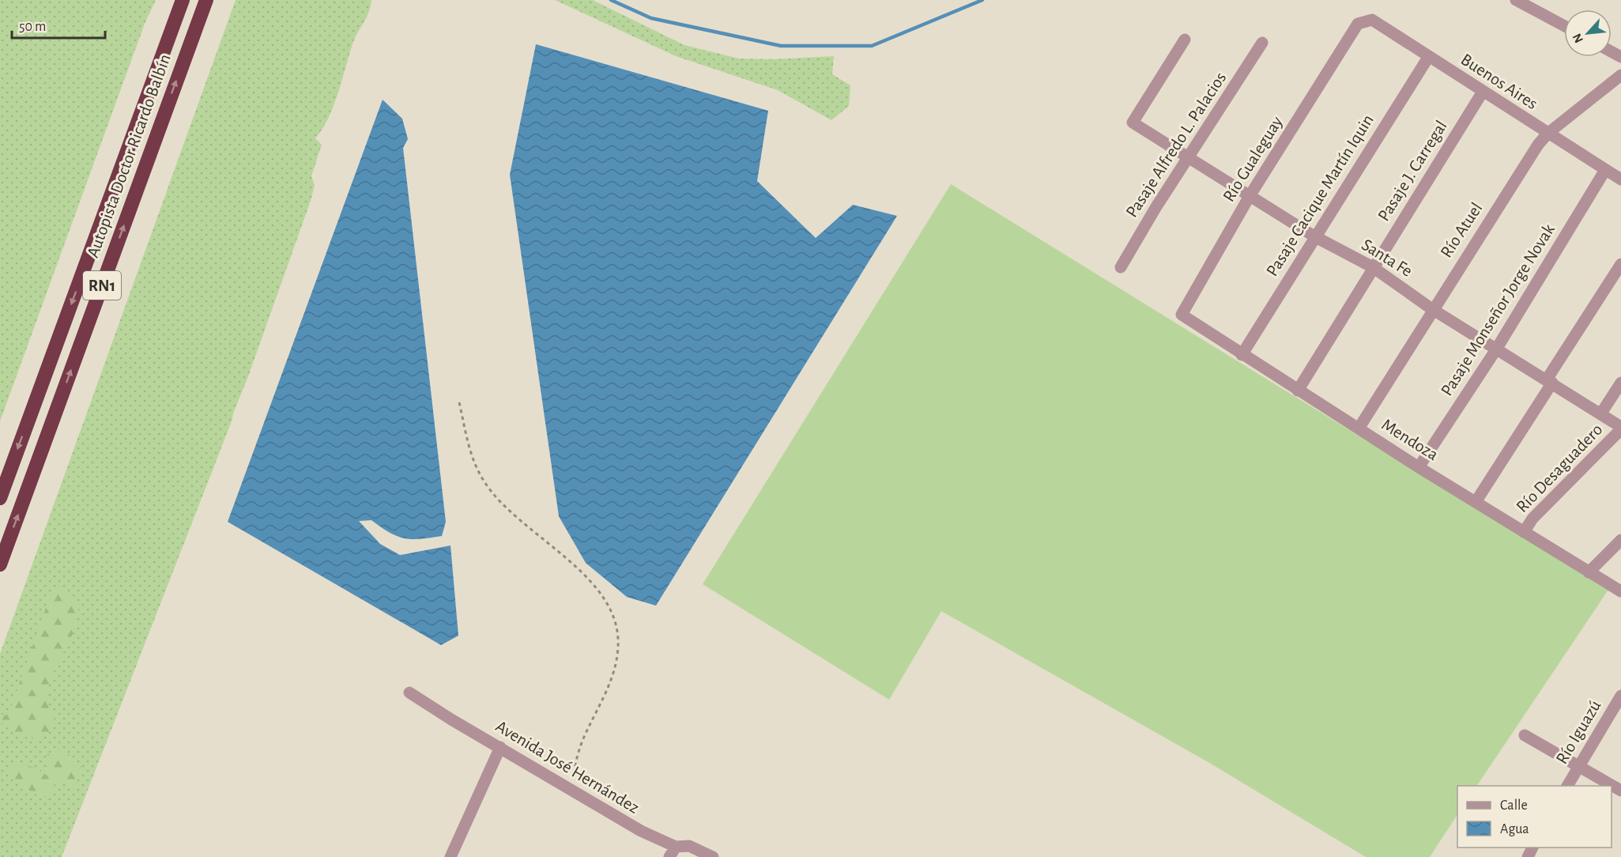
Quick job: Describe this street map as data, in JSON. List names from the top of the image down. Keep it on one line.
{"streets":{"highway":["Autopista Doctor Ricardo Balbín","RN1"],"street":["Buenos Aires","Pasaje Alfredo L. Palacios","Río Gualeguay","Pasaje J. Carregal","Pasaje Cacique Martín Iquin","Río Atuel","Santa Fe","Pasaje Monseñor Jorge Novak","Mendoza","Río Desaguadero","Río Iguazú","Avenida José Hernández"]},"crossings":[["Buenos Aires","Río Gualeguay"],["Buenos Aires","Pasaje J. Carregal"],["Buenos Aires","Pasaje Cacique Martín Iquin"],["Buenos Aires","Río Atuel"],["Buenos Aires","Pasaje Monseñor Jorge Novak"],["Pasaje Alfredo L. Palacios","Santa Fe"],["Río Gualeguay","Santa Fe"],["Río Gualeguay","Mendoza"],["Pasaje J. Carregal","Santa Fe"],["Pasaje J. Carregal","Mendoza"],["Pasaje Cacique Martín Iquin","Santa Fe"],["Pasaje Cacique Martín Iquin","Mendoza"],["Río Atuel","Santa Fe"],["Río Atuel","Mendoza"],["Santa Fe","Pasaje Monseñor Jorge Novak"],["Santa Fe","Río Desaguadero"],["Pasaje Monseñor Jorge Novak","Mendoza"],["Mendoza","Río Desaguadero"]],"legend":["Calle","Agua"],"scale_bar":"50 m","north":"bottom left"}
